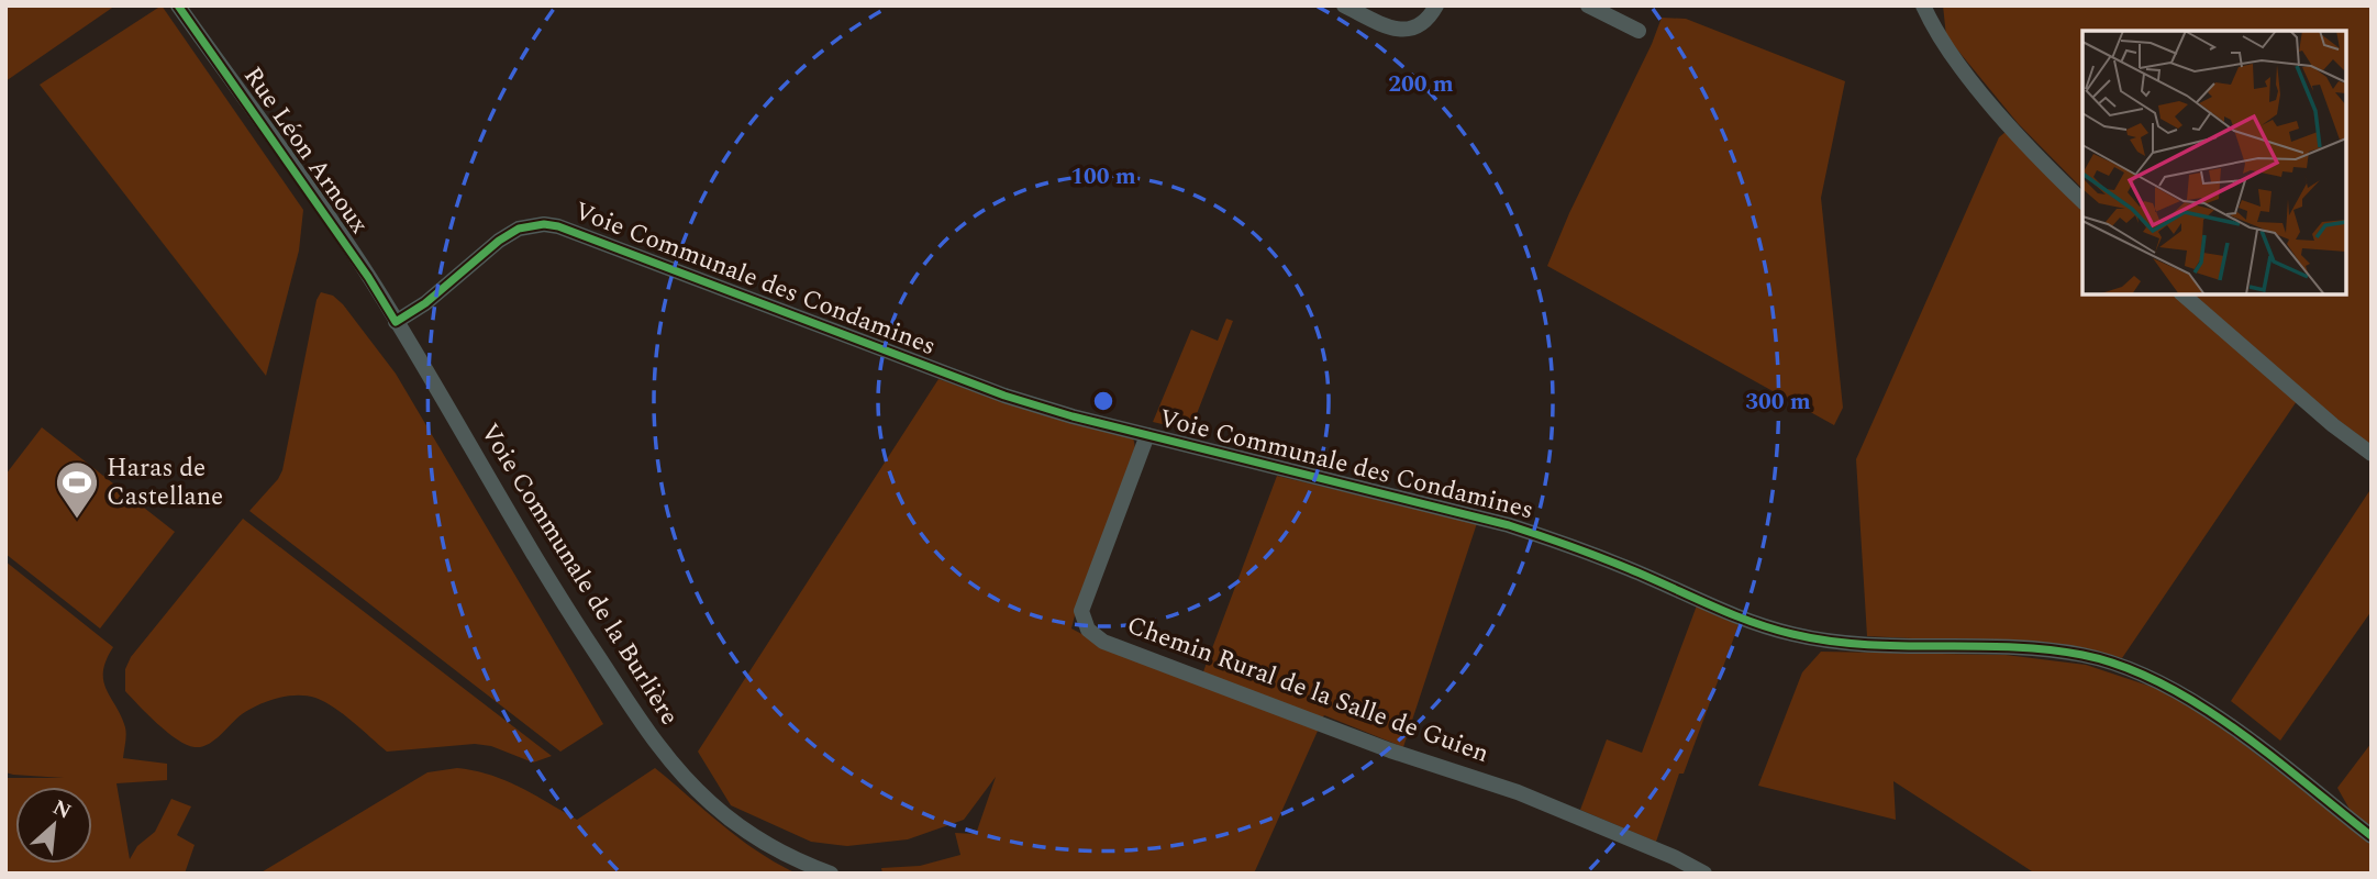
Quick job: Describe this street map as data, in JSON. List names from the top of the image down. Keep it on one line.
{"streets":{"street":["Rue Léon Arnoux","Voie Communale des Condamines","Voie Communale de la Burlière","Chemin Rural de la Salle de Guien"]},"crossings":[["Rue Léon Arnoux","Voie Communale des Condamines"],["Rue Léon Arnoux","Voie Communale de la Burlière"],["Voie Communale des Condamines","Voie Communale de la Burlière"],["Voie Communale des Condamines","Chemin Rural de la Salle de Guien"]],"places":{"sports":["Haras de Castellane"]},"north":"top right","rings":["200 m","100 m","300 m"]}
